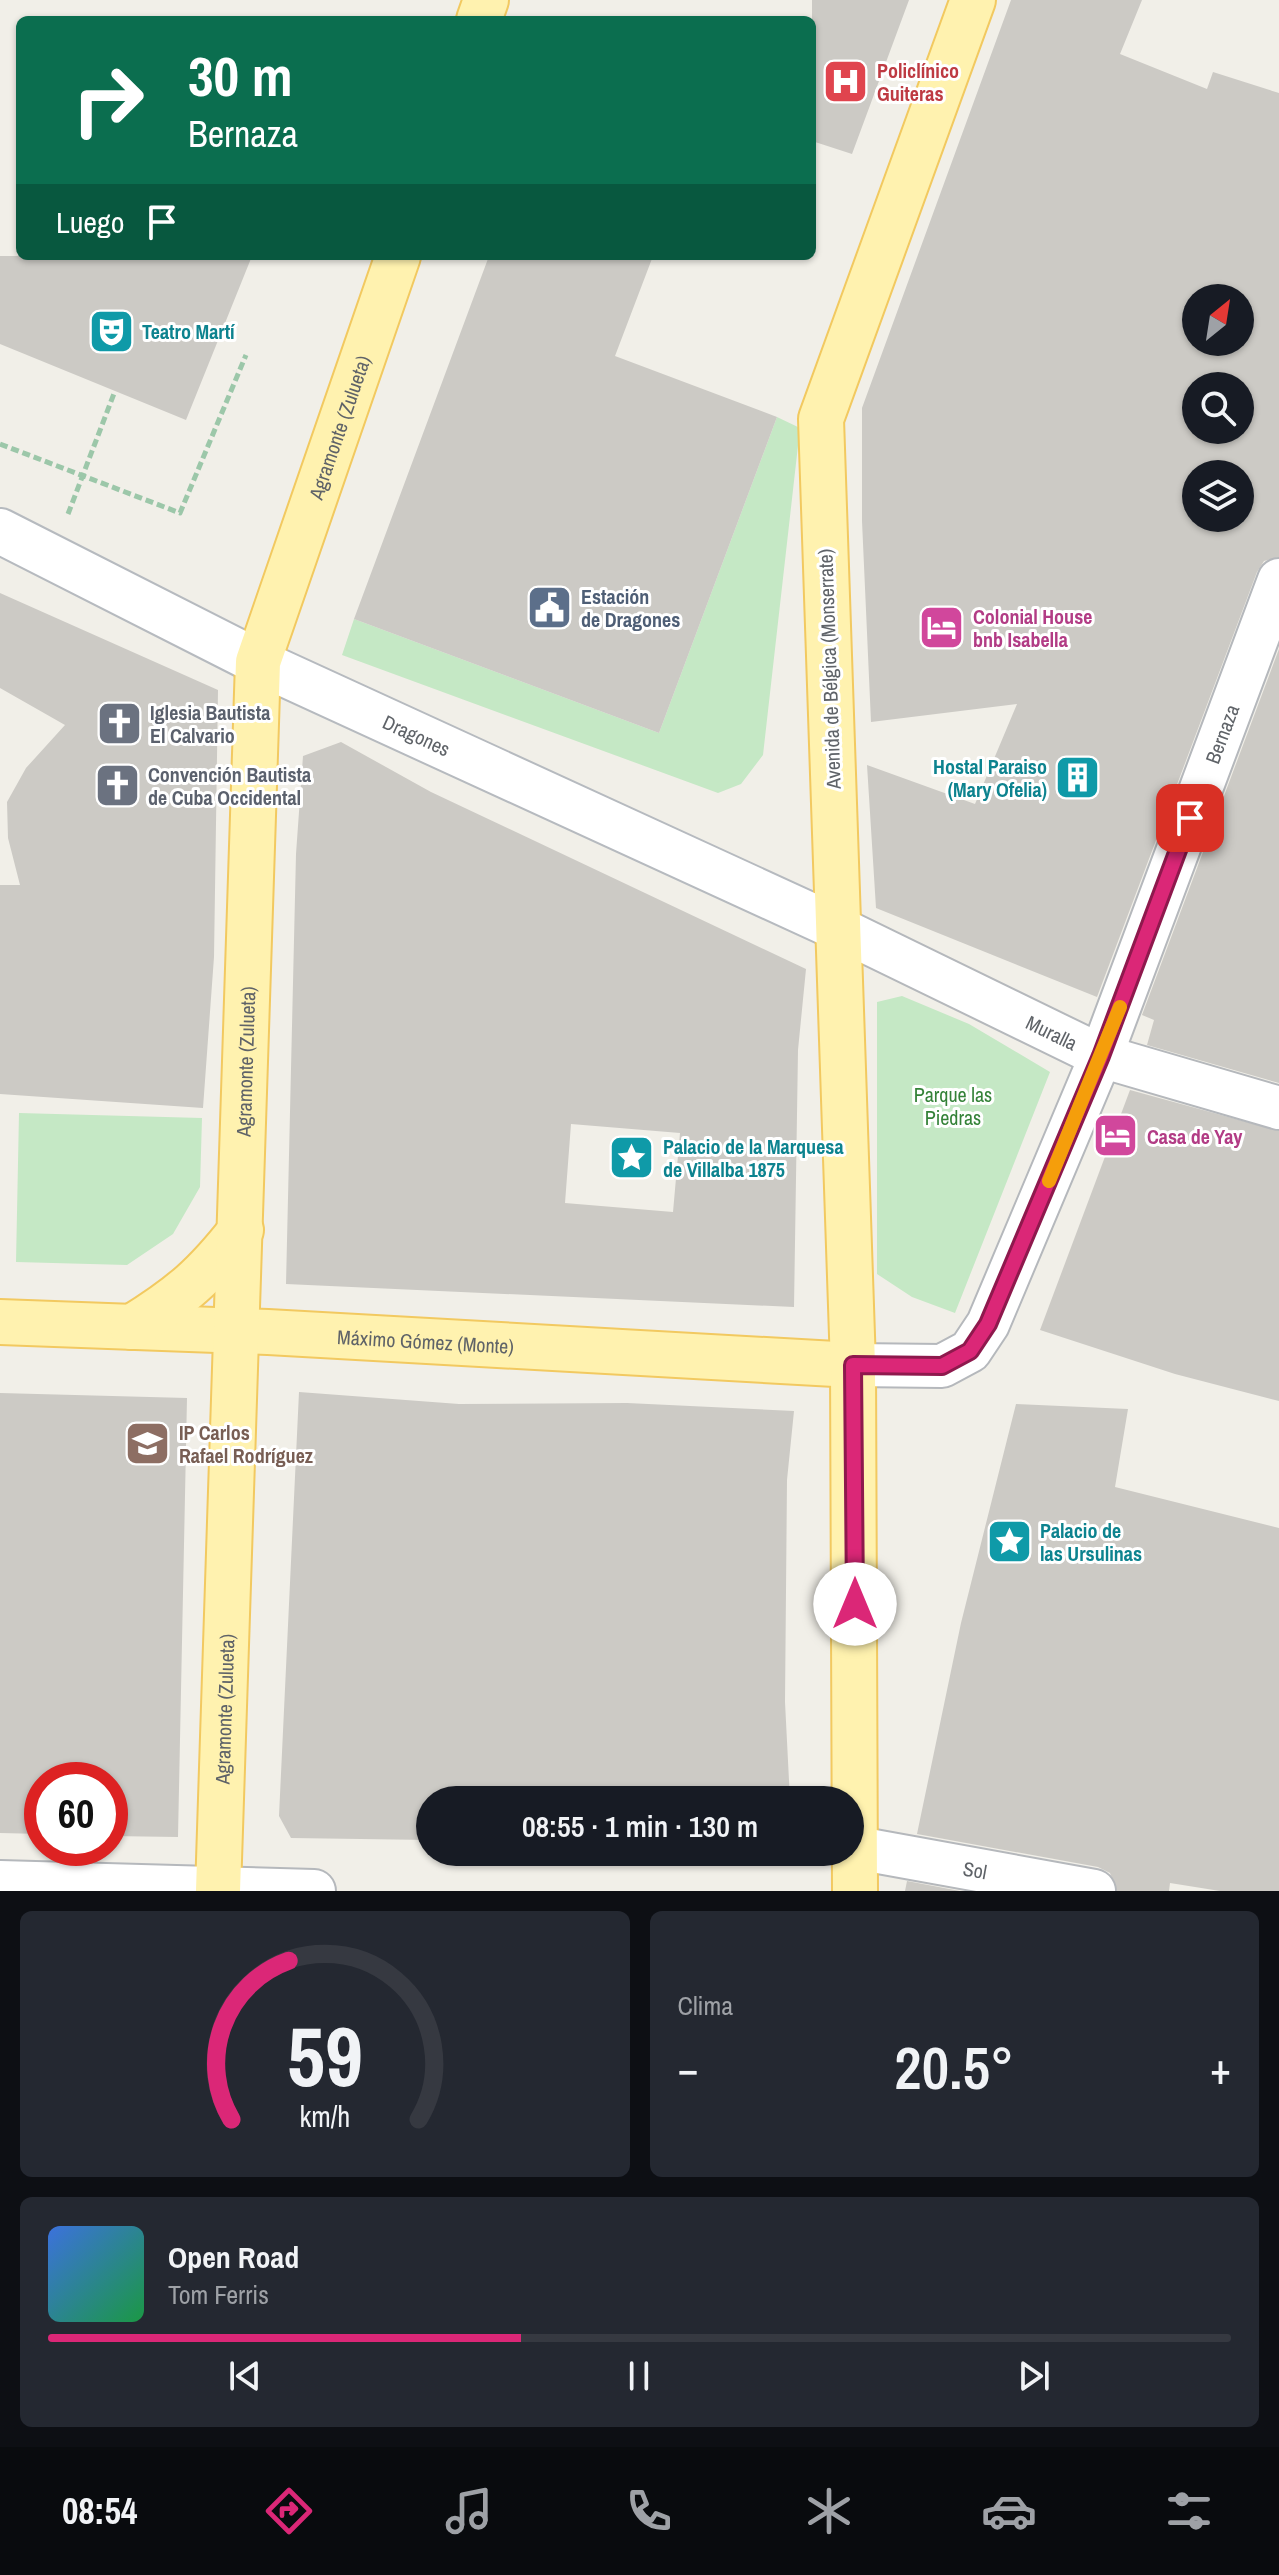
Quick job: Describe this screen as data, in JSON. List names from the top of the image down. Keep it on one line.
{"streets":{"main road":["Agramonte (Zulueta)","Avenida de Bélgica (Monserrate)","Dragones","Máximo Gómez (Monte)"],"street":["Bernaza","Muralla","Sol"]},"crossings":[["Agramonte (Zulueta)","Dragones"],["Agramonte (Zulueta)","Máximo Gómez (Monte)"],["Avenida de Bélgica (Monserrate)","Dragones"],["Avenida de Bélgica (Monserrate)","Bernaza"],["Avenida de Bélgica (Monserrate)","Muralla"],["Avenida de Bélgica (Monserrate)","Máximo Gómez (Monte)"],["Dragones","Muralla"],["Bernaza","Muralla"],["Bernaza","Máximo Gómez (Monte)"]],"parks":["Parque las Piedras"],"places":{"hospital":["Policlínico Guiteras"],"theatre":["Teatro Martí"],"public building":["Estación de Dragones"],"hotel":["Colonial House bnb Isabella","Casa de Yay"],"church":["Iglesia Bautista El Calvario","Convención Bautista de Cuba Occidental"],"building":["Hostal Paraiso (Mary Ofelia)"],"place":["Palacio de la Marquesa de Villalba 1875","Palacio de las Ursulinas"],"school or university":["IP Carlos Rafael Rodríguez"]},"north":"top right","page":{"turn":["30 m","Bernaza"],"then":"Luego","limit":"60","trip":"08:55 · 1 min · 130 m","tile":"Clima","heat":["−","20.5°","+"],"song":["Open Road","Tom Ferris"],"tabs":"08:54","gauge":["59","km/h"]}}
